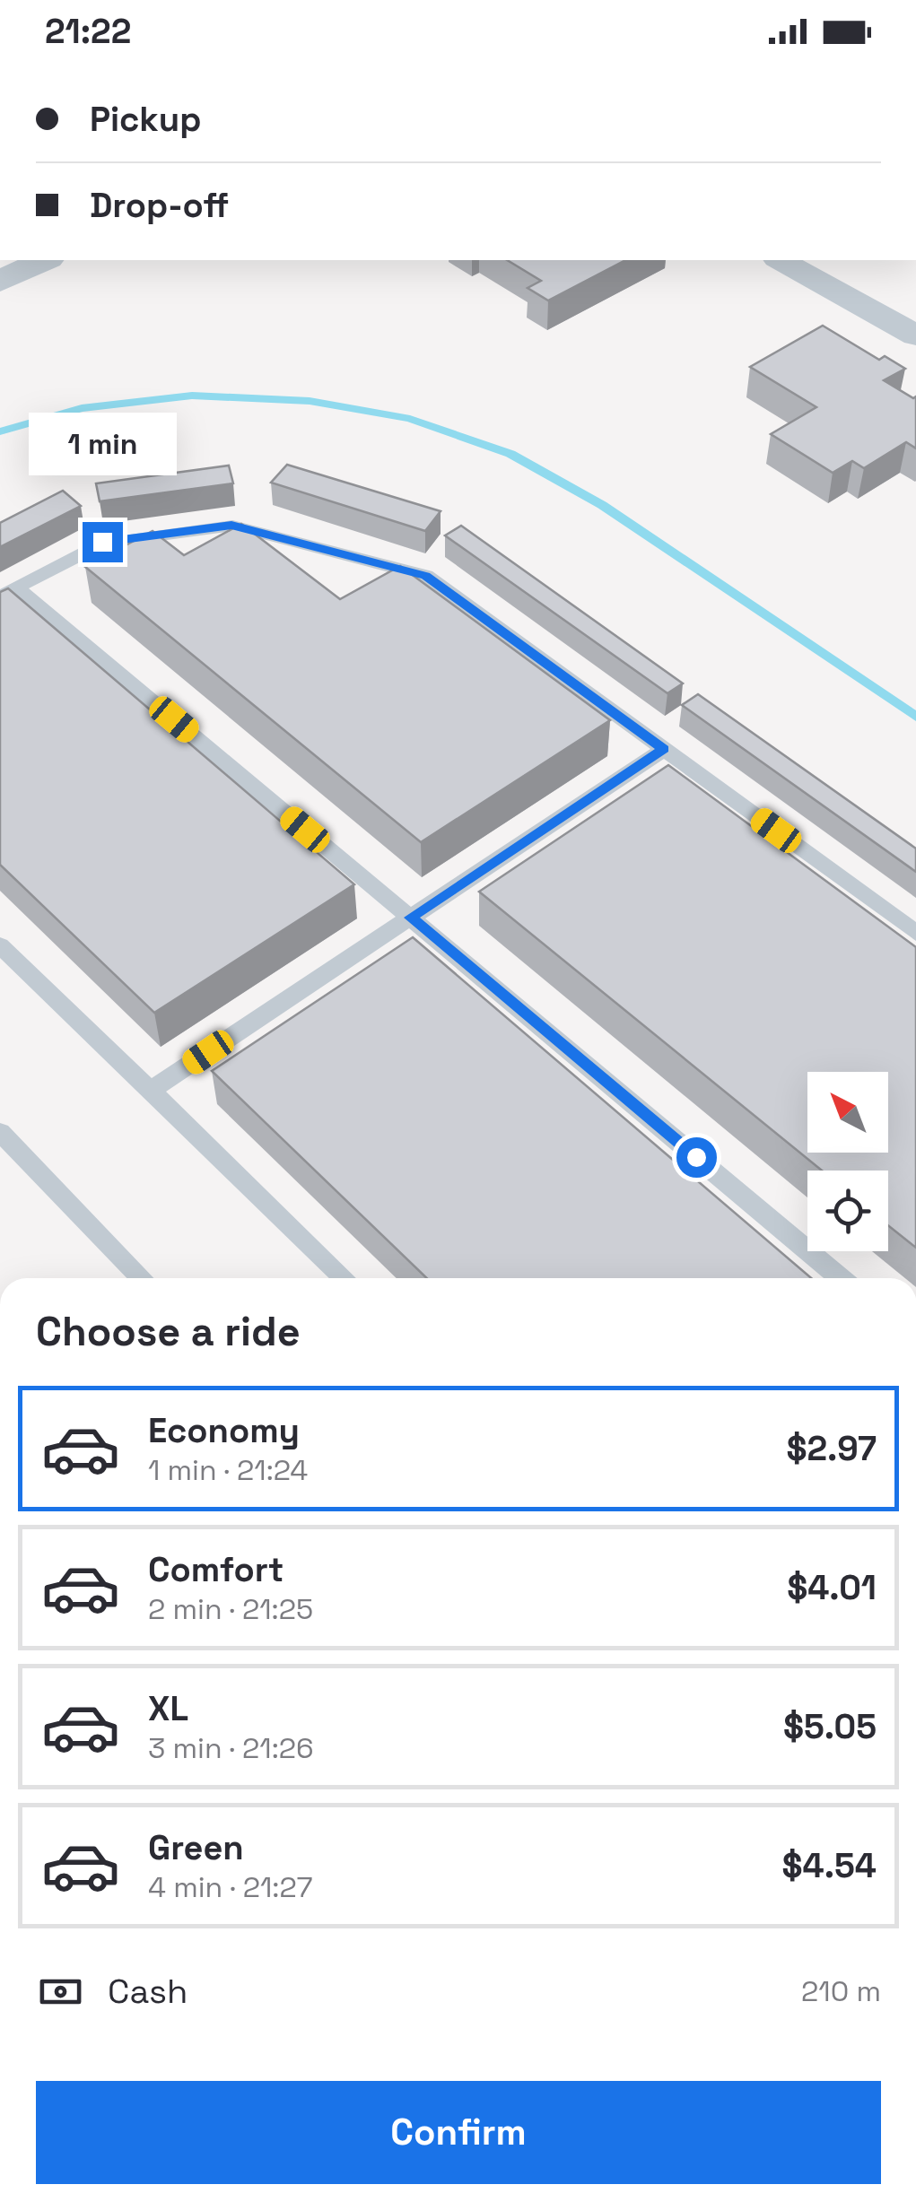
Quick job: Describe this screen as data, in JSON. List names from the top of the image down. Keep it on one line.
{"north":"top left","page":{"status":"21:22","banner":["Pickup","Drop-off"],"bubble":"1 min","heading":"Choose a ride","list":[{"name":"Economy","note":"1 min · 21:24","value":"$2.97"},{"name":"Comfort","note":"2 min · 21:25","value":"$4.01"},{"name":"XL","note":"3 min · 21:26","value":"$5.05"},{"name":"Green","note":"4 min · 21:27","value":"$4.54"}],"pay":["Cash","210 m"],"buttons":"Confirm"}}
